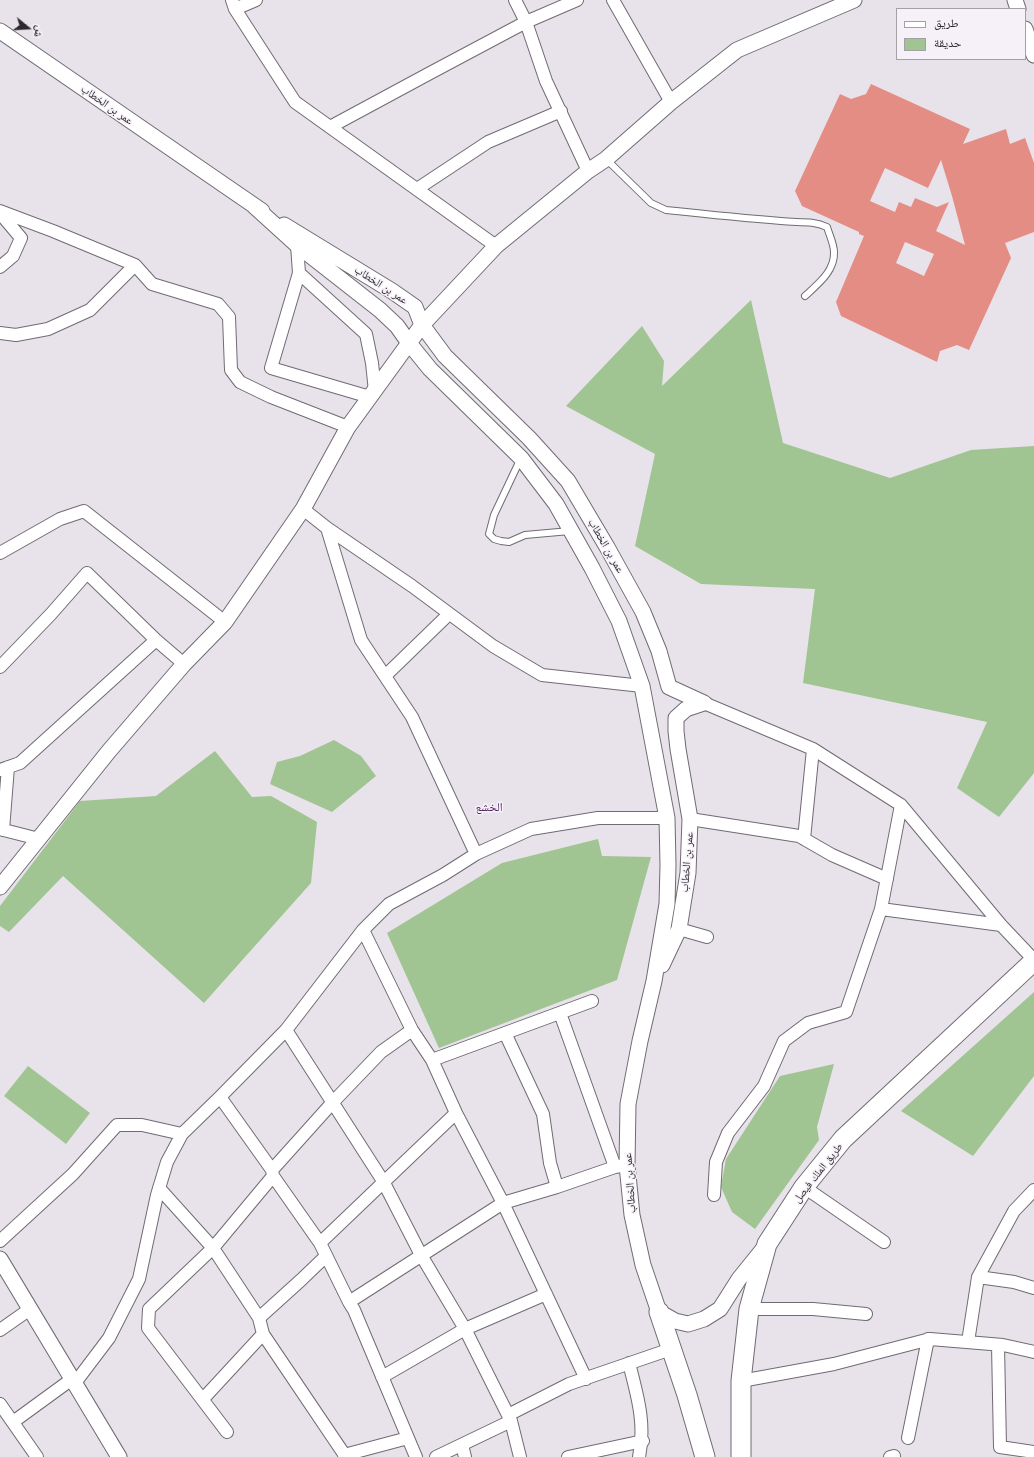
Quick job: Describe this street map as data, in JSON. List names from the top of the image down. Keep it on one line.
{"streets":{"main road":["طريق الملك فيصل"],"street":["عمر بن الخطاب"]},"districts":["الخشع"],"legend":["طريق","حديقة"],"north":"right"}
